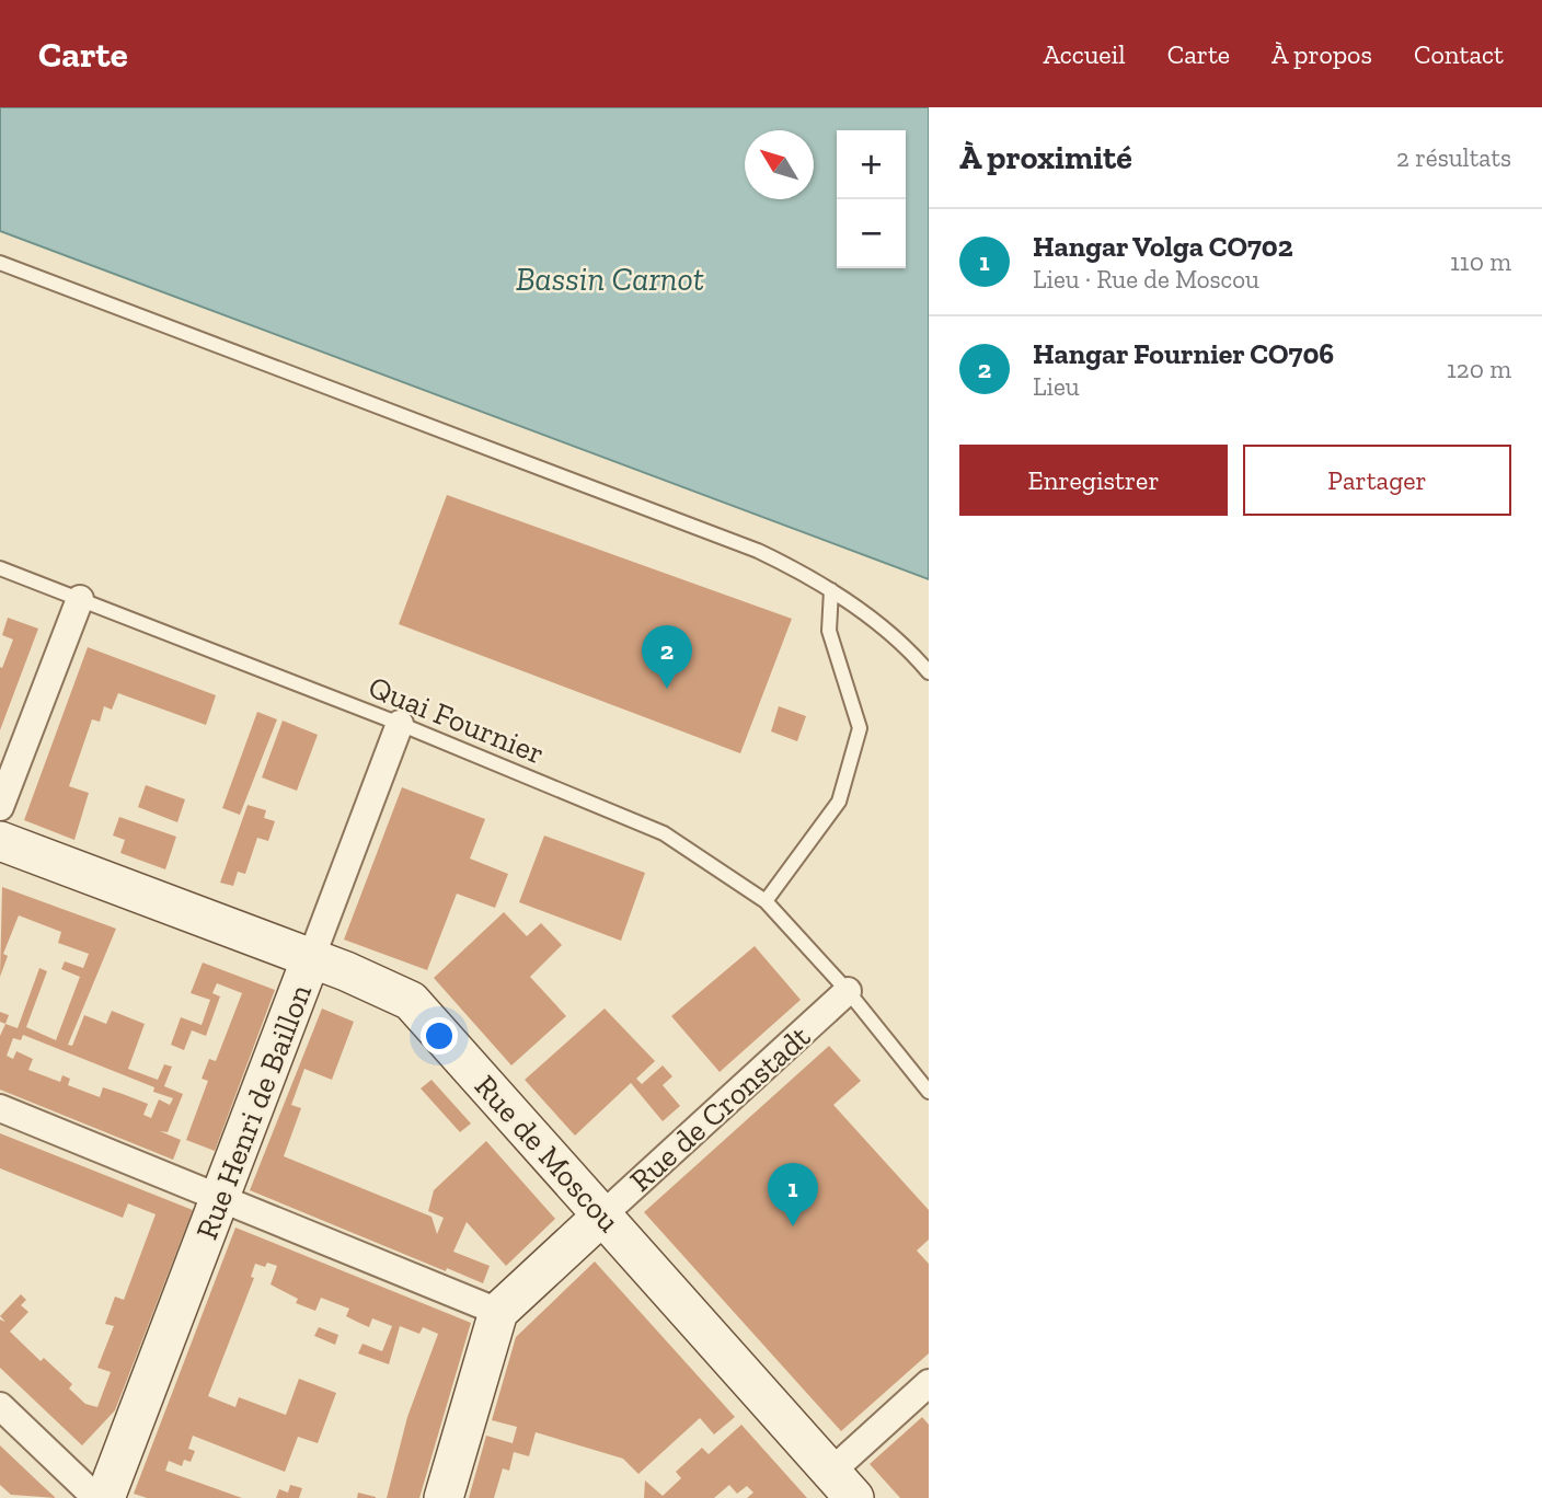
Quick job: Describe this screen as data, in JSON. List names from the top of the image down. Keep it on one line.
{"streets":{"street":["Rue de Cronstadt","Rue Henri de Baillon","Rue de Moscou"],"lane":["Quai Fournier"]},"crossings":[["Quai Fournier","Rue de Cronstadt"],["Quai Fournier","Rue Henri de Baillon"],["Rue de Cronstadt","Rue de Moscou"],["Rue Henri de Baillon","Rue de Moscou"]],"water":["Bassin Carnot"],"north":"top left","page":{"header":"Carte","nav":["Accueil","Carte","À propos","Contact"],"heading":["À proximité","2 résultats"],"map_buttons":["+","−"],"list":[{"mark":"1","name":"Hangar Volga CO702","note":"Lieu · Rue de Moscou","value":"110 m"},{"mark":"2","name":"Hangar Fournier CO706","note":"Lieu","value":"120 m"}],"buttons":["Enregistrer","Partager"],"pins":["2","1"]}}
